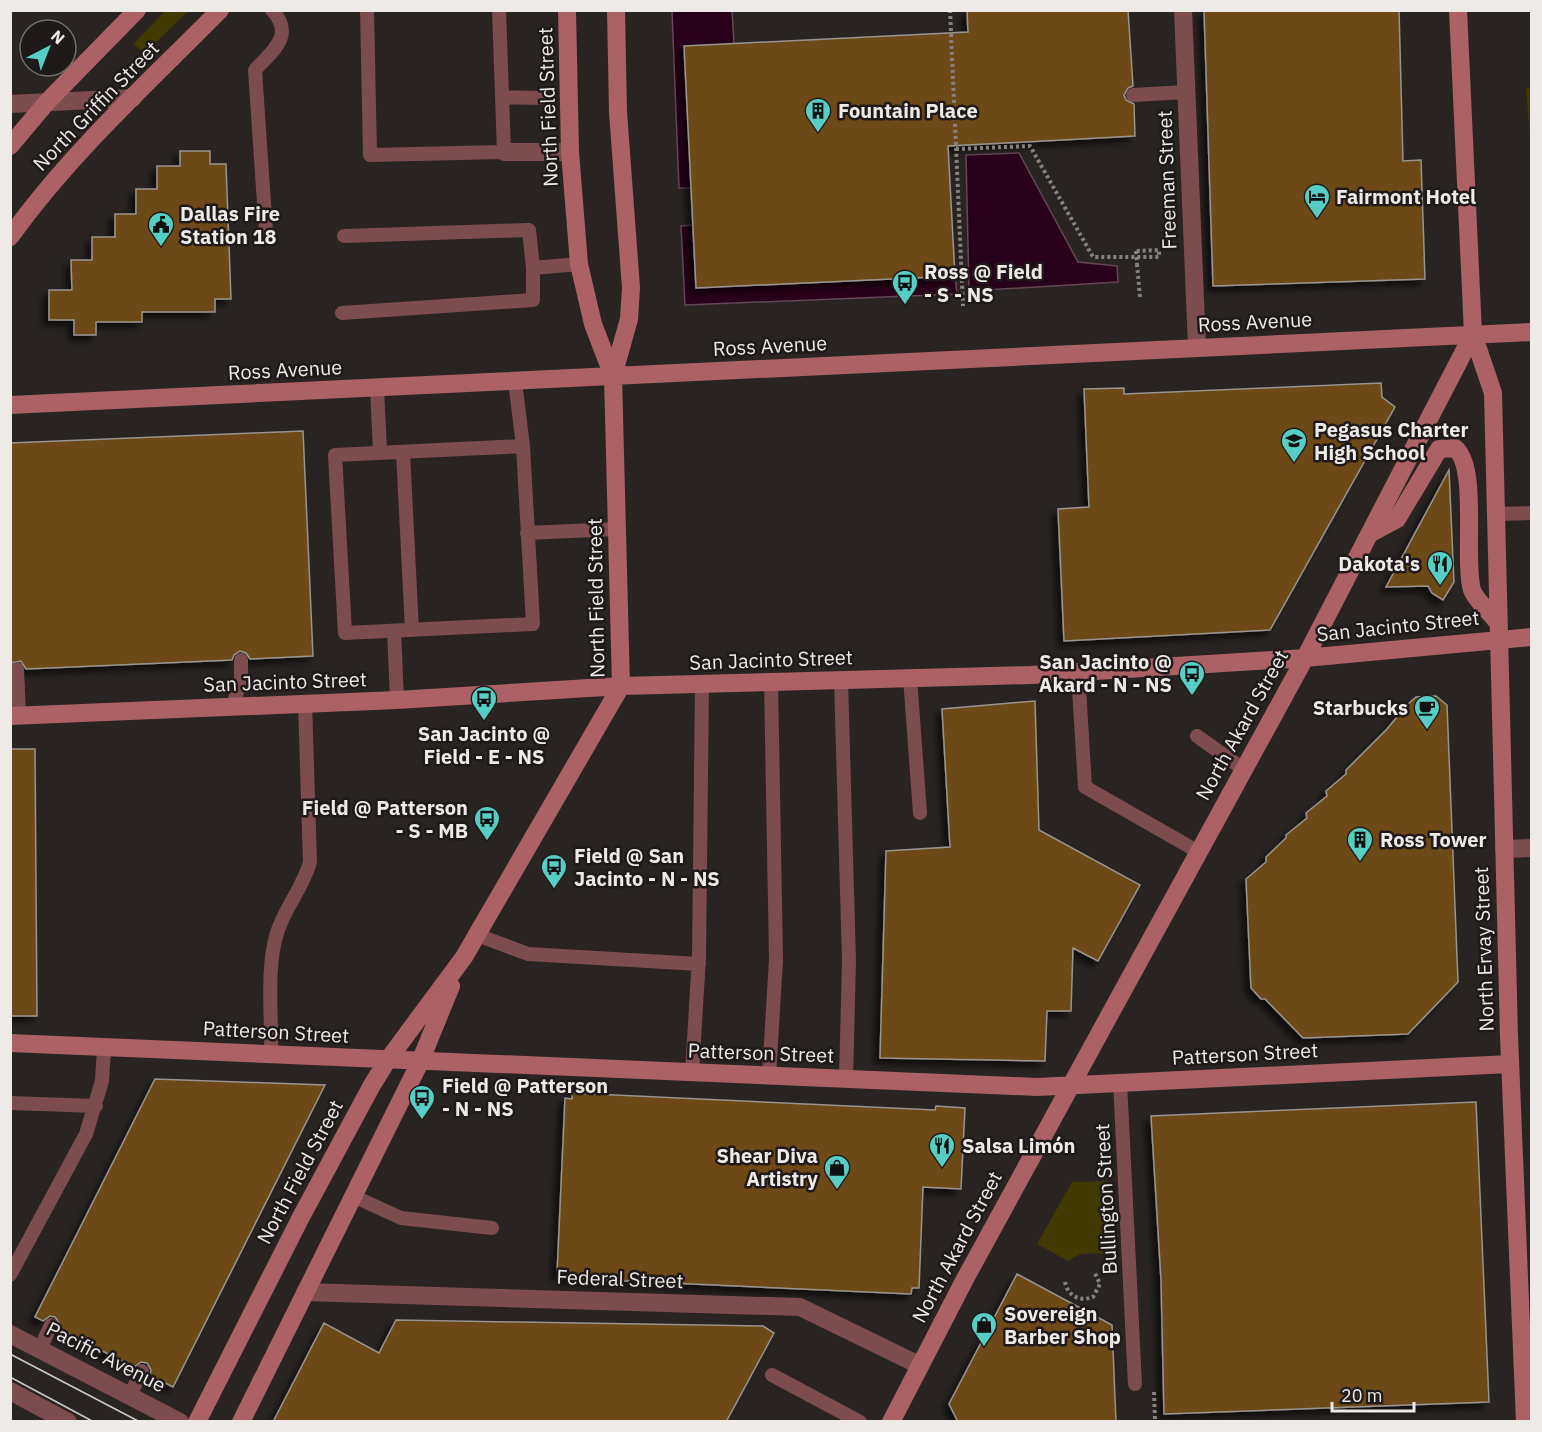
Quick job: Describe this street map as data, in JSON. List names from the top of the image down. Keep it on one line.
{"streets":{"street":["North Griffin Street","North Field Street","Freeman Street","Ross Avenue","San Jacinto Street","North Akard Street","North Ervay Street","Patterson Street","Federal Street","Pacific Avenue"],"lane":["Bullington Street"]},"crossings":[["North Field Street","Ross Avenue"],["North Field Street","San Jacinto Street"],["North Field Street","Patterson Street"],["North Field Street","Federal Street"],["Freeman Street","Ross Avenue"],["Ross Avenue","North Akard Street"],["Ross Avenue","North Ervay Street"],["San Jacinto Street","North Akard Street"],["San Jacinto Street","North Ervay Street"],["North Akard Street","North Ervay Street"],["North Akard Street","Patterson Street"],["North Akard Street","Federal Street"],["North Ervay Street","Patterson Street"],["Patterson Street","Bullington Street"]],"places":{"building":["Fountain Place","Ross Tower"],"hotel":["Fairmont Hotel"],"public building":["Dallas Fire Station 18"],"bus stop":["Ross @ Field - S - NS","San Jacinto @ Akard - N - NS","San Jacinto @ Field - E - NS","Field @ Patterson - S - MB","Field @ San Jacinto - N - NS","Field @ Patterson - N - NS"],"school or university":["Pegasus Charter High School"],"restaurant":["Dakota's","Salsa Limón"],"cafe":["Starbucks"],"shop":["Shear Diva Artistry","Sovereign Barber Shop"]},"scale_bar":"20 m","north":"top right"}
